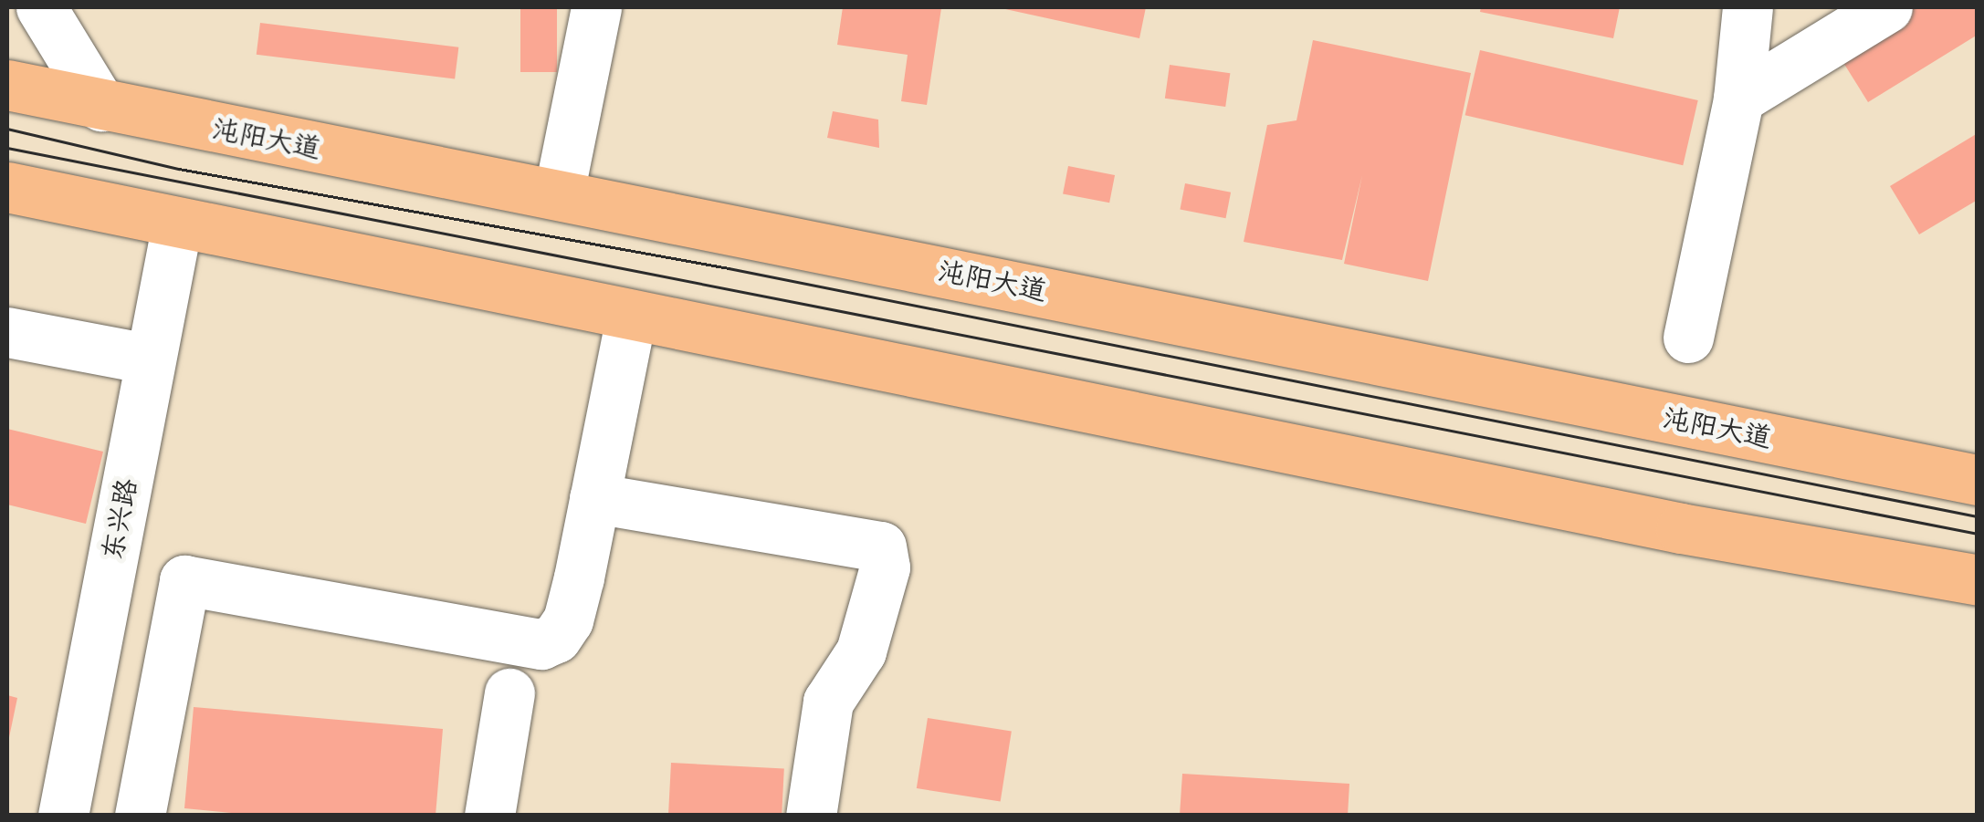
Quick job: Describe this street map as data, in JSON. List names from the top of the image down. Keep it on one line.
{"streets":{"main road":["沌阳大道"],"street":["东兴路"]}}
